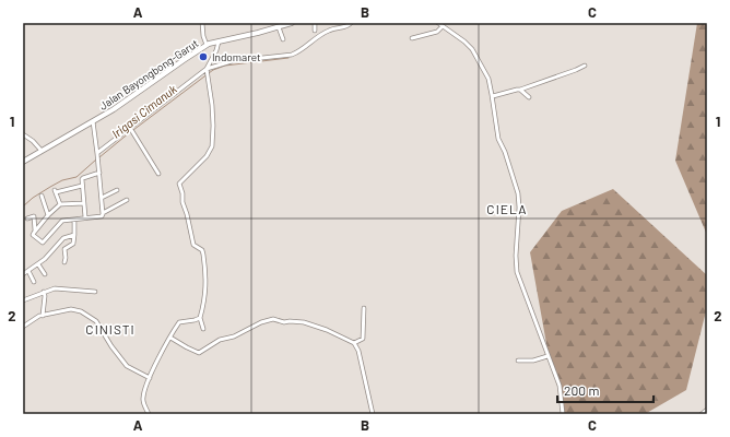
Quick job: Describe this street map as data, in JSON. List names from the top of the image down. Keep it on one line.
{"streets":{"main road":["Jalan Bayongbong-Garut"]},"districts":["CIELA","CINISTI"],"water":["Irigasi Cimanuk"],"places":["Indomaret"],"scale_bar":"200 m","grid":{"columns":["A","B","C"],"rows":["1","2"]}}
